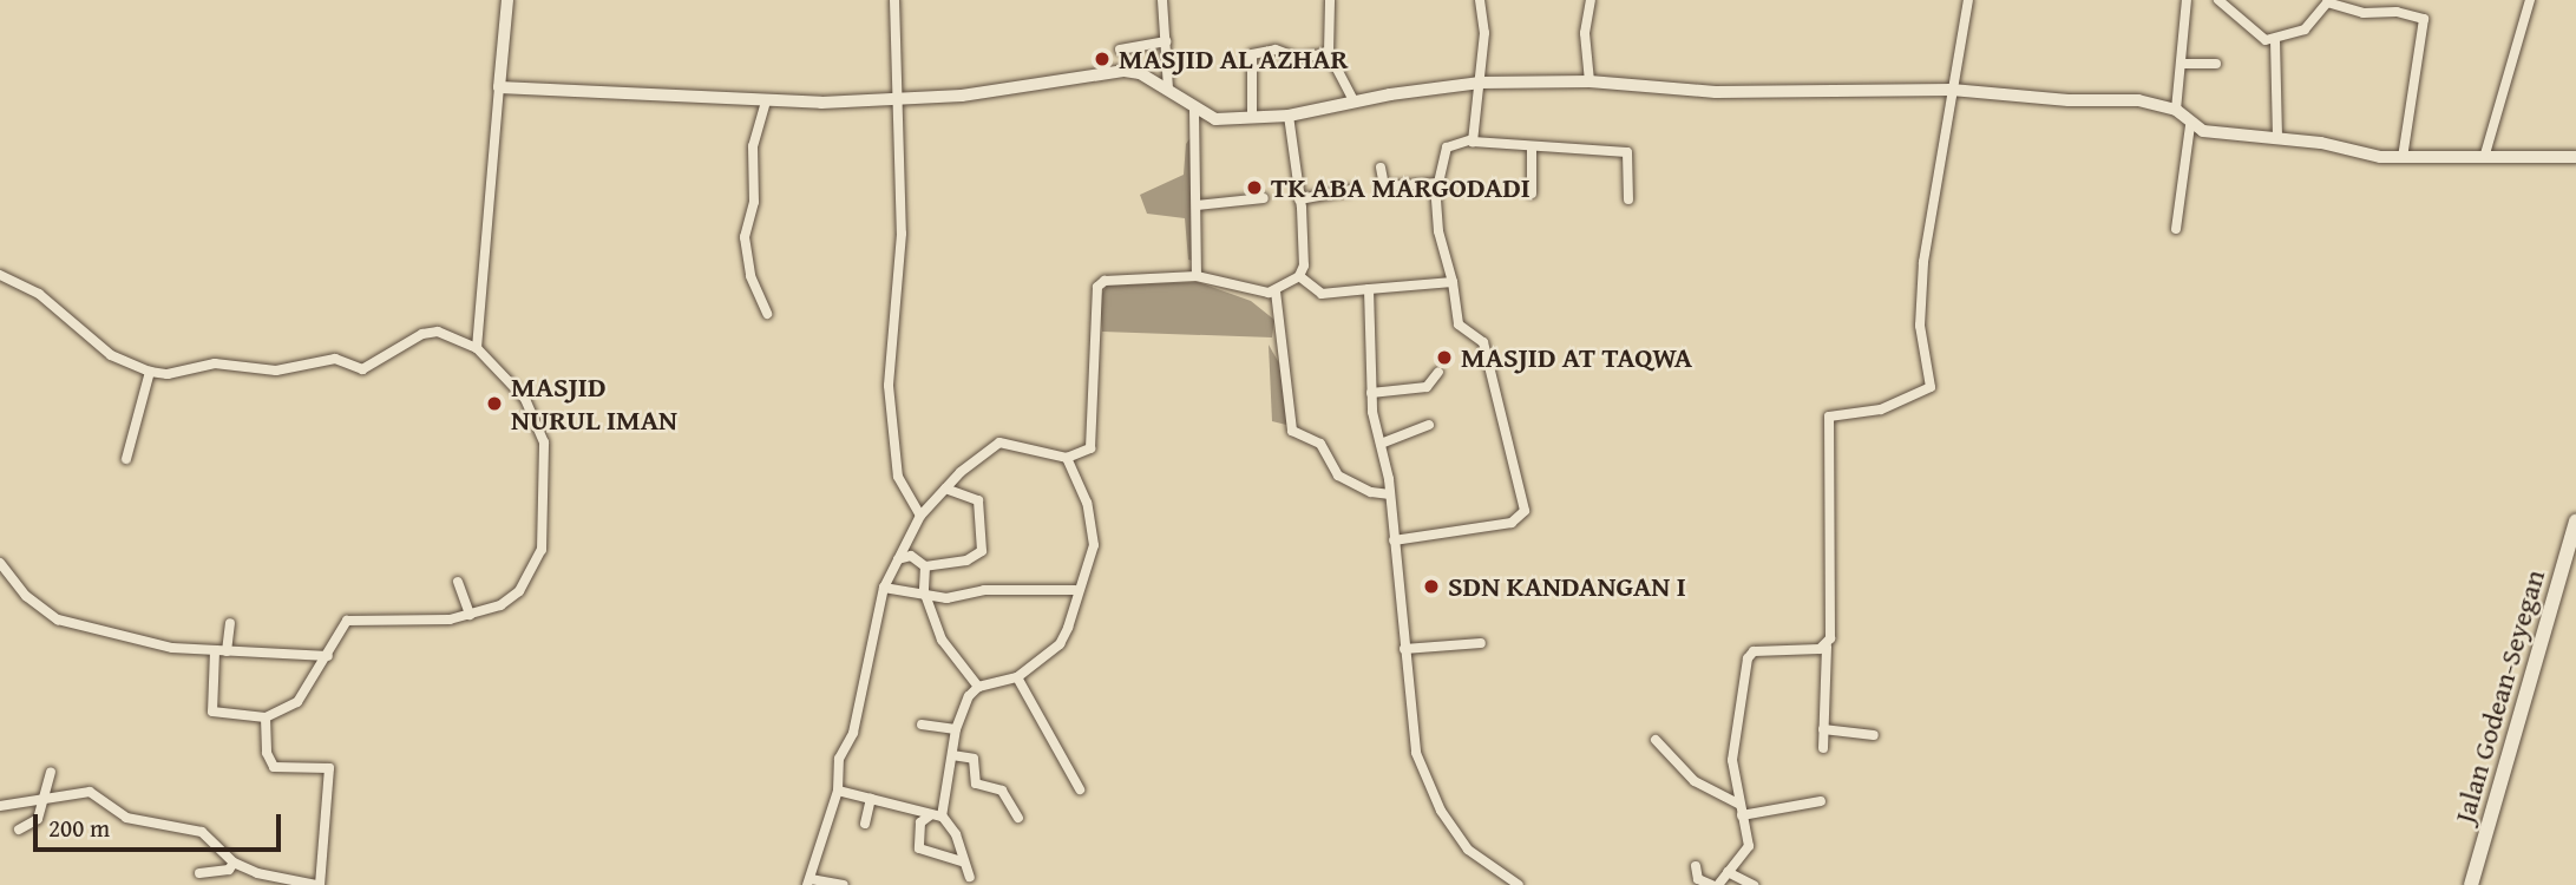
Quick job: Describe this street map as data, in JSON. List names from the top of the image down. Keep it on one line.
{"streets":{"main road":["Jalan Godean-Seyegan"]},"places":["MASJID AL AZHAR","TK ABA MARGODADI","MASJID AT TAQWA","MASJID NURUL IMAN","SDN KANDANGAN I"],"scale_bar":"200 m"}
